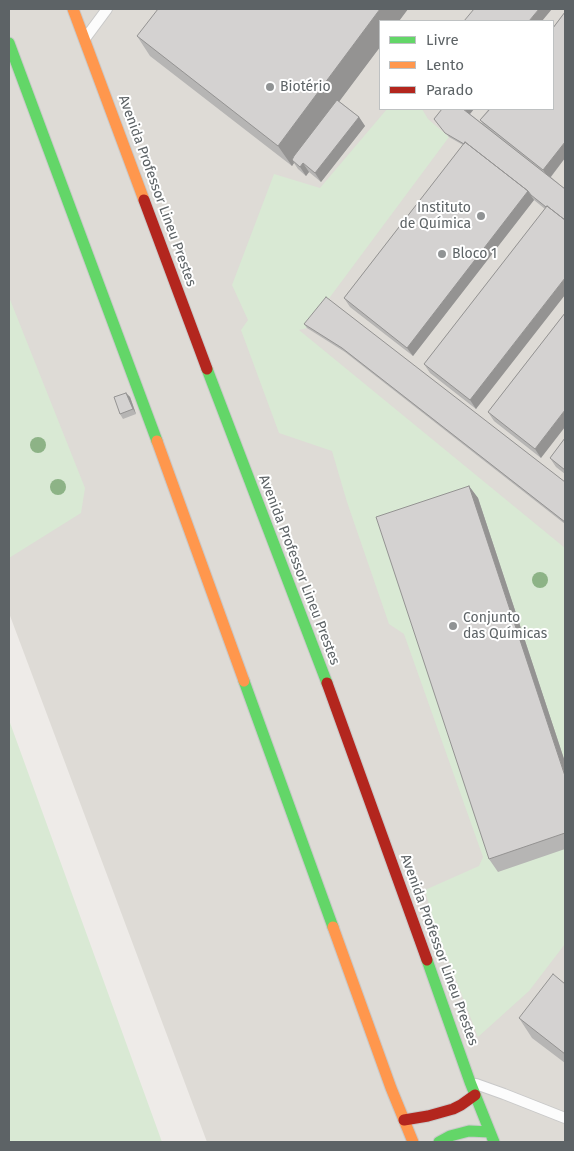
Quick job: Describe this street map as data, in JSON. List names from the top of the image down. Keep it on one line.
{"streets":{"main road":["Avenida Professor Lineu Prestes"]},"places":["Biotério","Instituto de Química","Bloco 1","Conjunto das Químicas"],"legend":["Livre","Lento","Parado"]}
